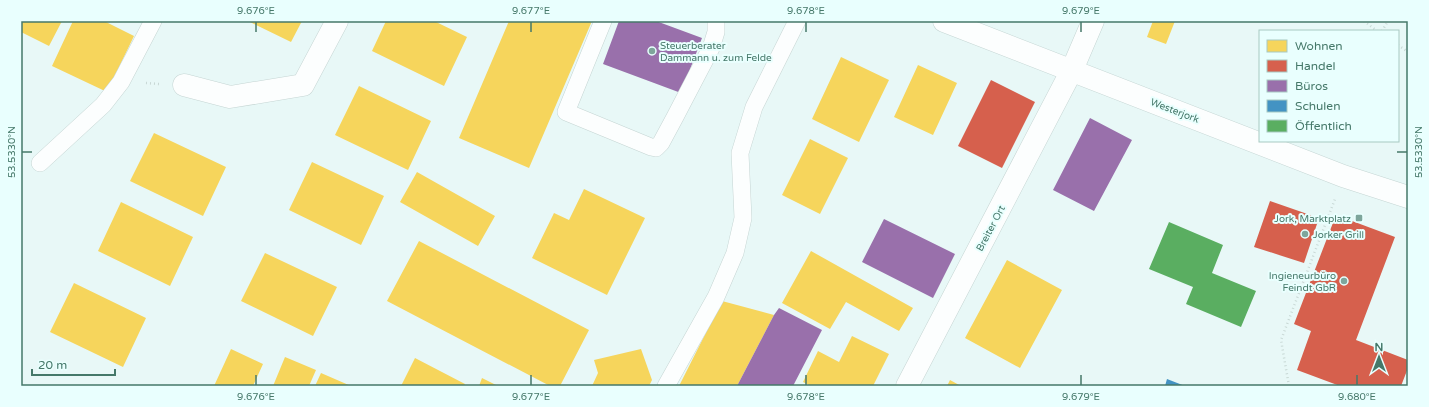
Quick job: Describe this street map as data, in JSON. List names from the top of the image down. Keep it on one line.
{"streets":{"street":["Westerjork","Breiter Ort"]},"crossings":[["Westerjork","Breiter Ort"]],"places":{"other":["Steuerberater Dammann u. zum Felde","Jorker Grill","Ingieneurbüro Feindt GbR"],"transit":["Jork, Marktplatz"]},"legend":["Wohnen","Handel","Büros","Schulen","Öffentlich"],"scale_bar":"20 m","north":"top","coordinates":["9.676°E","9.677°E","9.678°E","9.679°E","53.5330°N","9.680°E"]}
